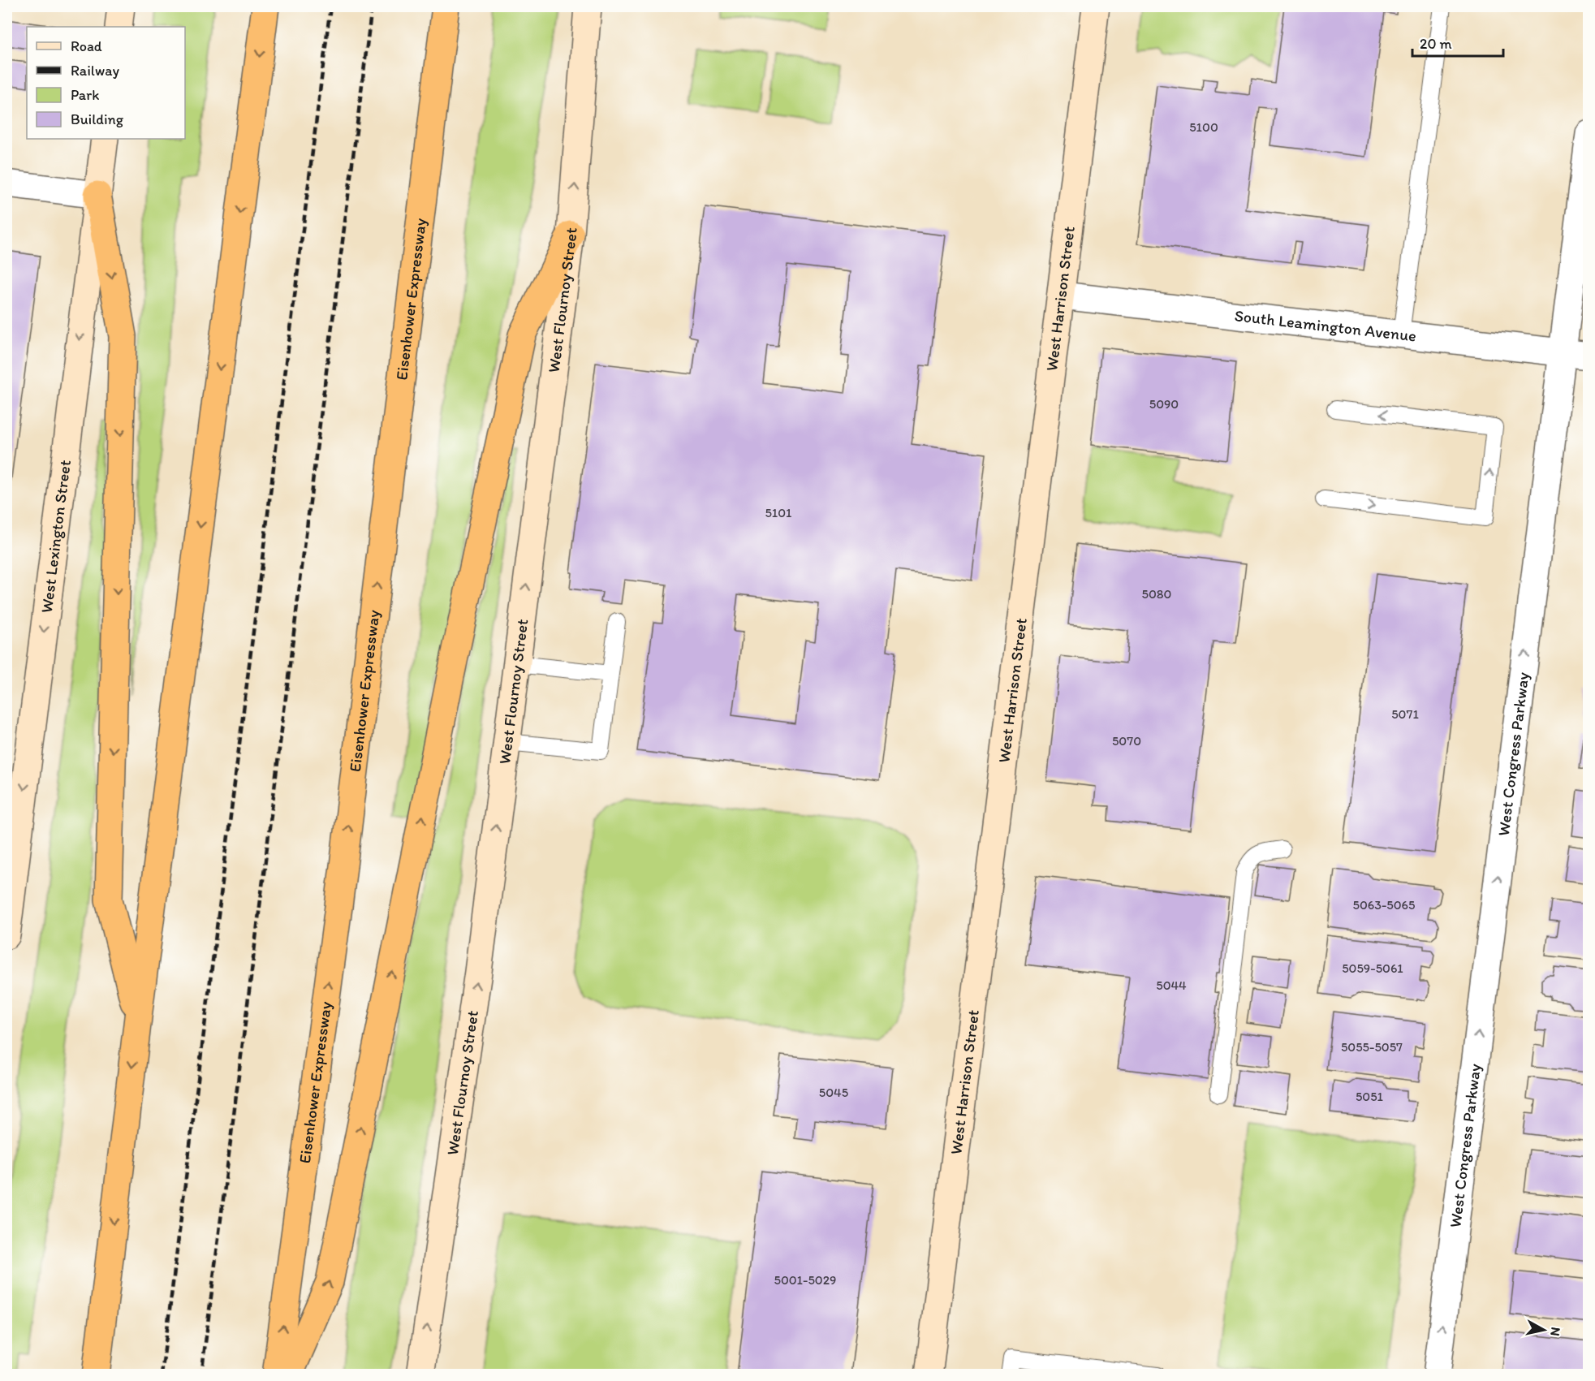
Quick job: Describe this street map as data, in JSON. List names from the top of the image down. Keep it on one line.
{"streets":{"highway":["Eisenhower Expressway"],"street":["West Harrison Street","West Flournoy Street","South Leamington Avenue","West Lexington Street","West Congress Parkway"]},"crossings":[["West Harrison Street","South Leamington Avenue"],["South Leamington Avenue","West Congress Parkway"]],"one_way":["West Flournoy Street","West Lexington Street","West Congress Parkway"],"house_numbers":["5100","5090","5101","5080","5071","5070","5063-5065","5059-5061","5044","5055-5057","5045","5051","5001-5029"],"legend":["Road","Railway","Park","Building"],"scale_bar":"20 m","north":"right"}
